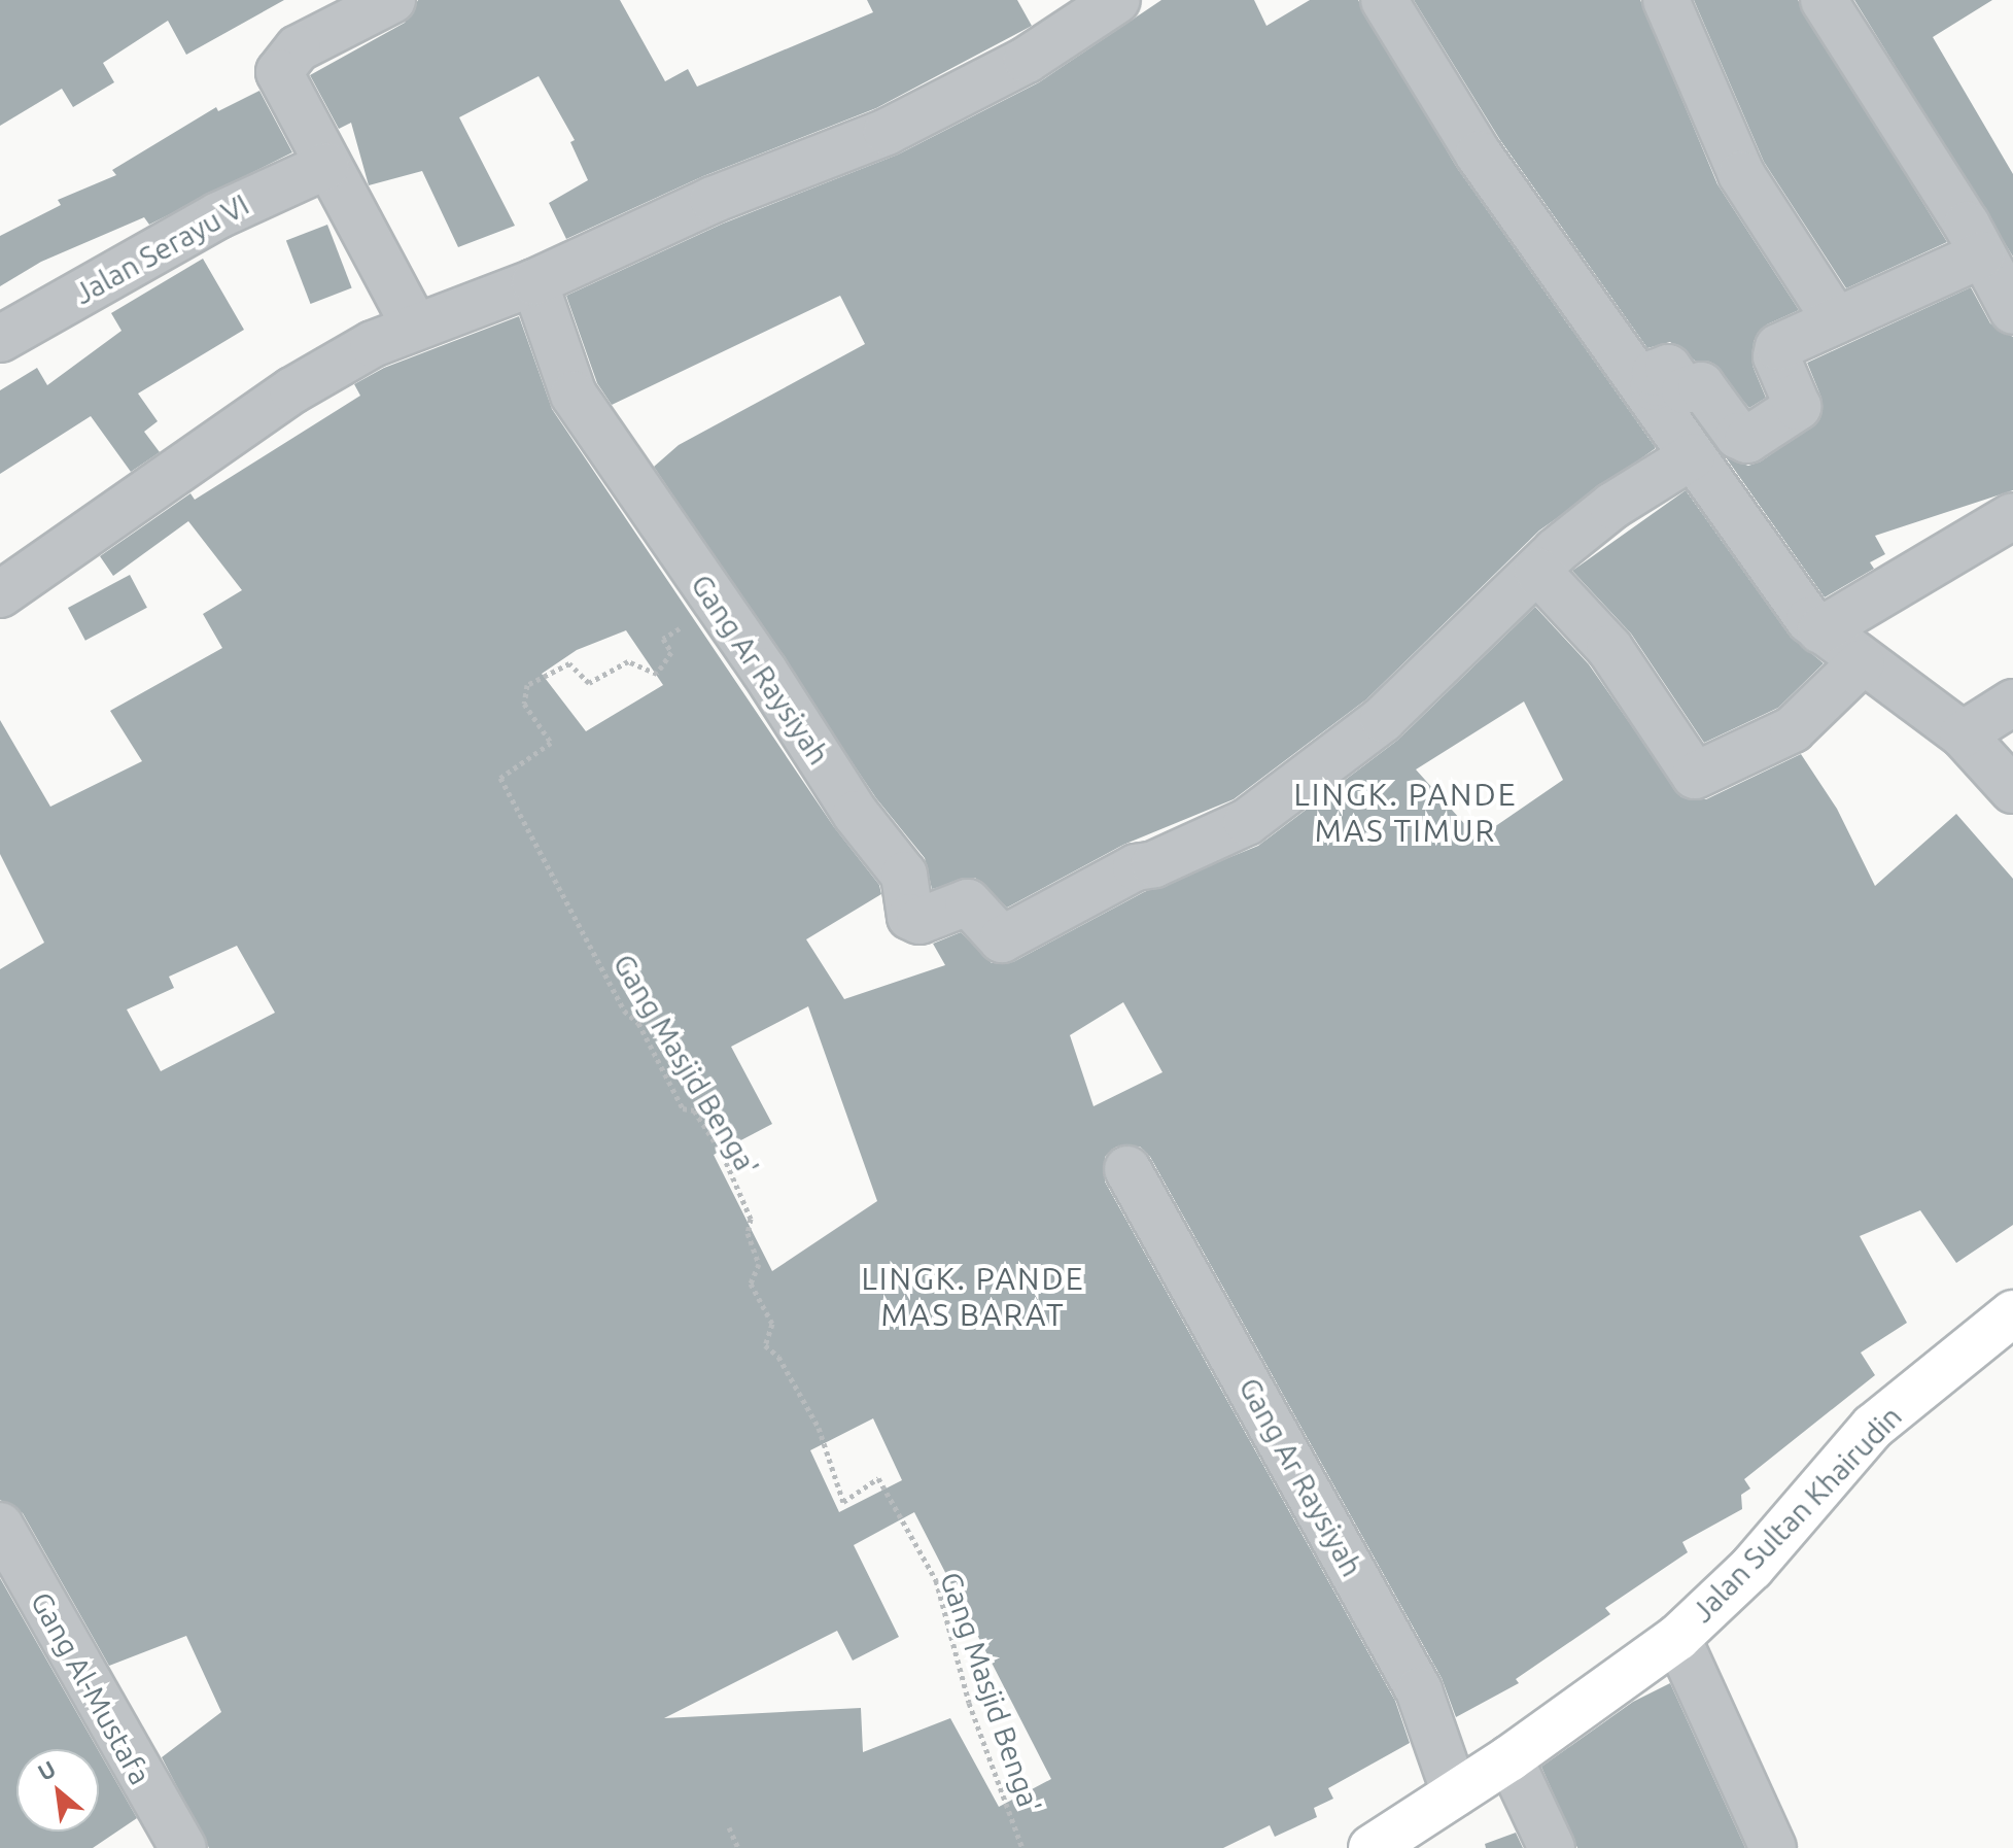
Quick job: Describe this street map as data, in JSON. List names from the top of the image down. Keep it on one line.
{"streets":{"main road":["Jalan Sultan Khairudin"],"street":["Jalan Serayu VI","Gang Ar Raysiyah","Gang Al-Mustafa"],"path":["Gang Masjid Benga'"]},"crossings":[["Gang Ar Raysiyah","Gang Masjid Benga'"],["Gang Ar Raysiyah","Jalan Sultan Khairudin"]],"districts":["LINGK. PANDE MAS TIMUR","LINGK. PANDE MAS BARAT"],"north":"top left"}
